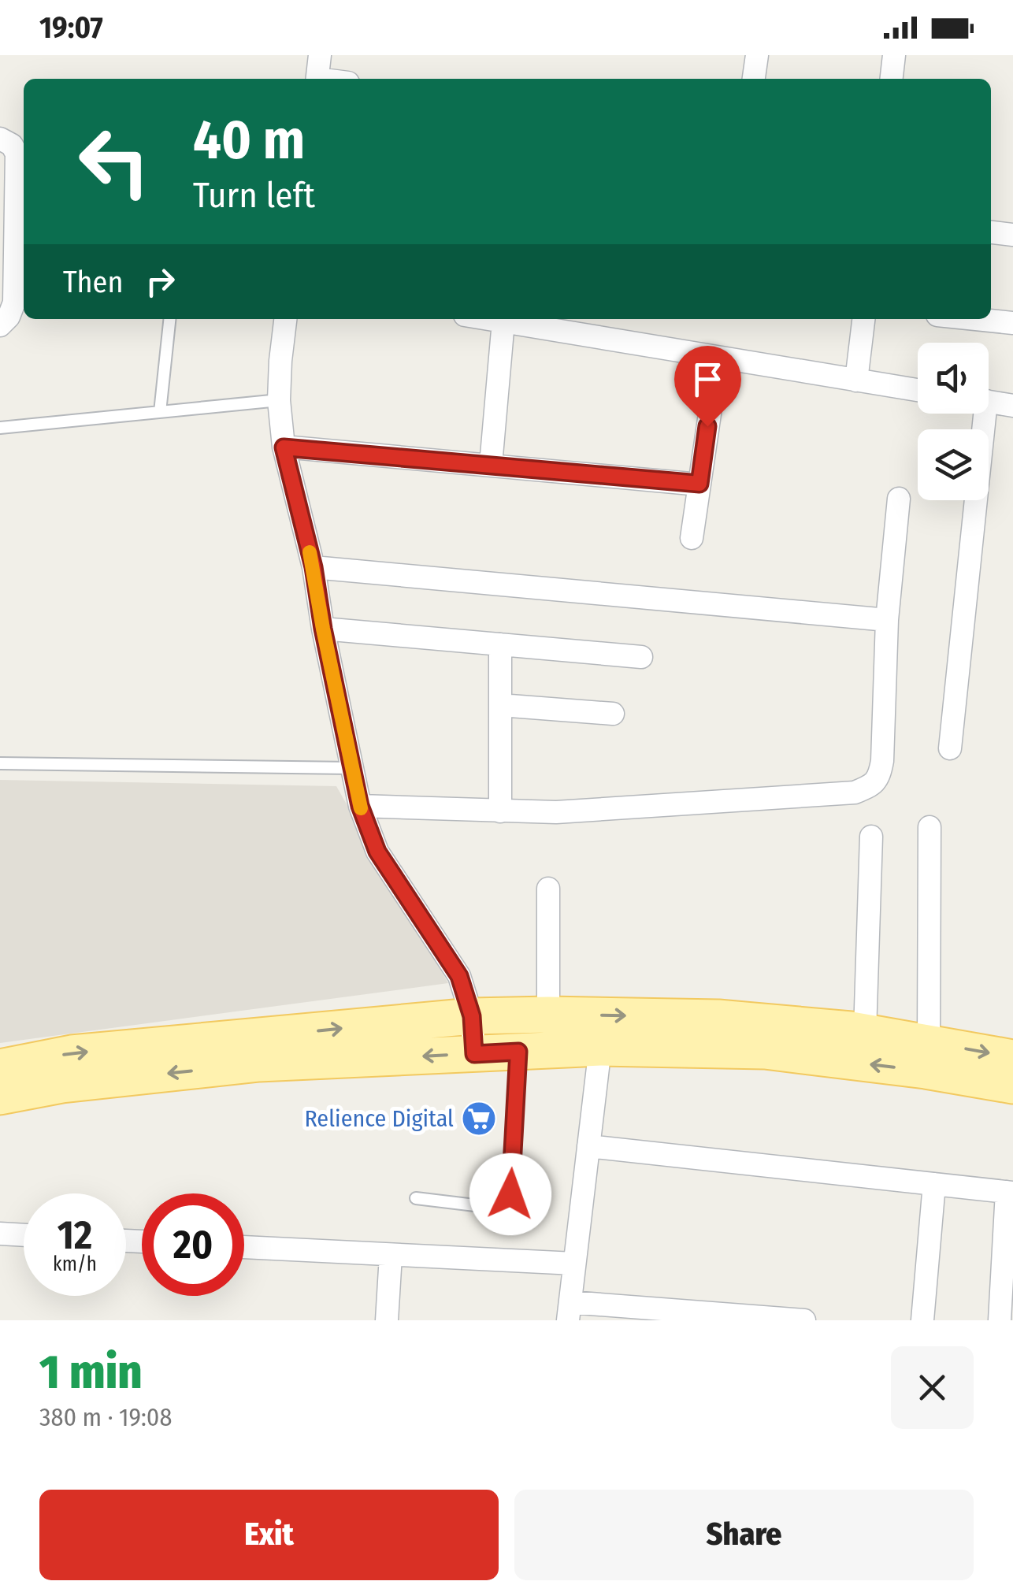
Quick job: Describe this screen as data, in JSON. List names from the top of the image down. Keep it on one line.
{"places":{"supermarket":["Relience Digital"]},"page":{"status":"19:07","turn":["40 m","Turn left"],"then":"Then","speed":"12 km/h","limit":"20","heading":["1 min","380 m · 19:08"],"buttons":["Exit","Share"]}}
